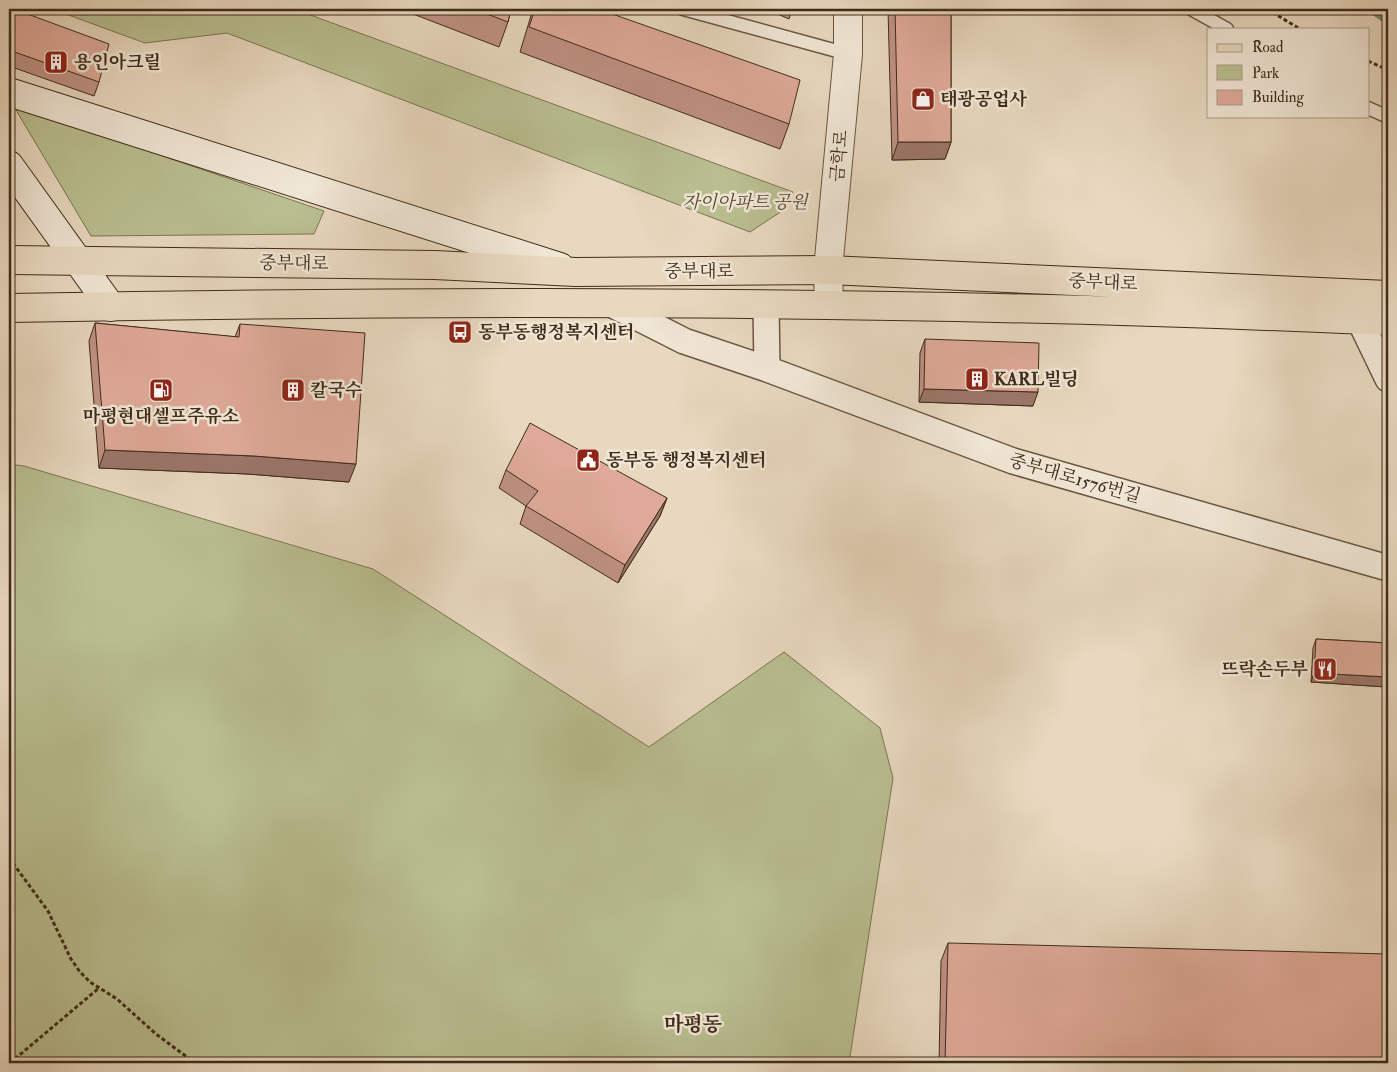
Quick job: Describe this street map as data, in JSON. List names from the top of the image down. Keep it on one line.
{"streets":{"main road":["금학로","중부대로"],"street":["중부대로1576번길"]},"crossings":[["금학로","중부대로"],["중부대로","중부대로1576번길"]],"districts":["마평동"],"parks":["자이아파트 공원"],"places":{"building":["용인아크릴","KARL빌딩","칼국수"],"shop":["태광공업사"],"bus stop":["동부동행정복지센터"],"fuel station":["마평현대셀프주유소"],"public building":["동부동 행정복지센터"],"restaurant":["뜨락손두부"]},"legend":["Road","Park","Building"]}
